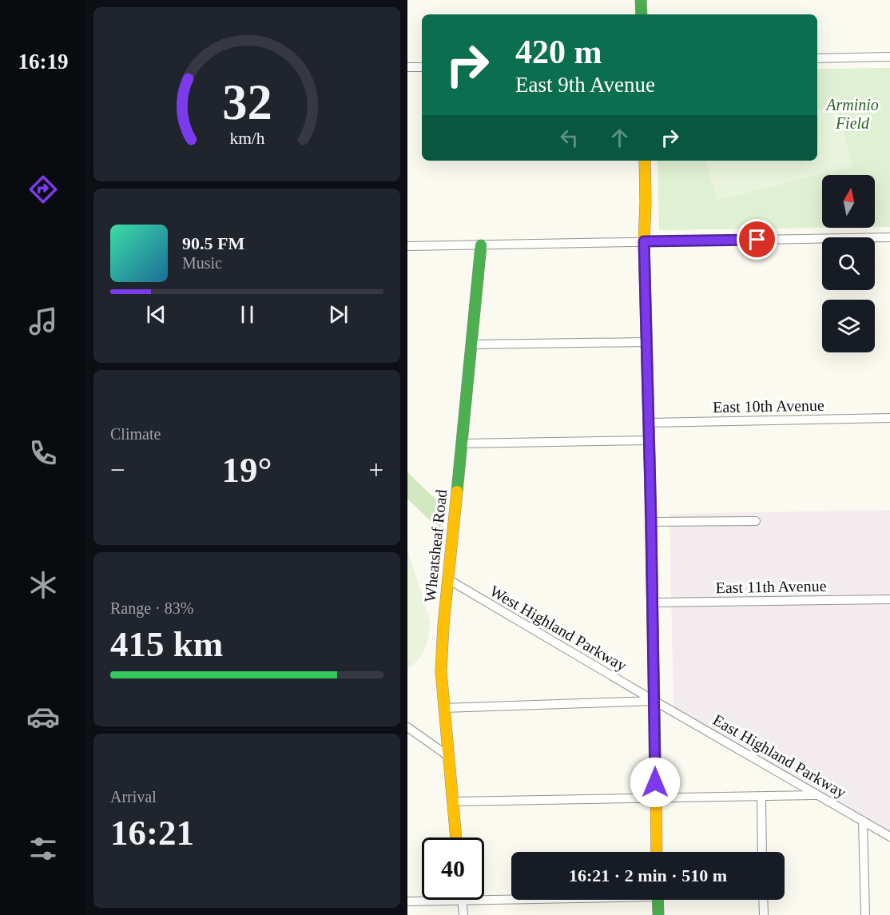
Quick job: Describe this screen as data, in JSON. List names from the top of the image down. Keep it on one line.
{"streets":{"street":["East 10th Avenue","Wheatsheaf Road","East 11th Avenue","West Highland Parkway","East Highland Parkway"]},"crossings":[["Wheatsheaf Road","West Highland Parkway"],["West Highland Parkway","East Highland Parkway"]],"parks":["Arminio Field"],"north":"top","page":{"tabs":"16:19","turn":["420 m","East 9th Avenue"],"song":["90.5 FM","Music"],"tile":["Climate",["Range · 83%","415 km"],["Arrival","16:21"]],"heat":["−","19°","+"],"limit":"40","trip":"16:21 · 2 min · 510 m","gauge":["32","km/h"]}}
